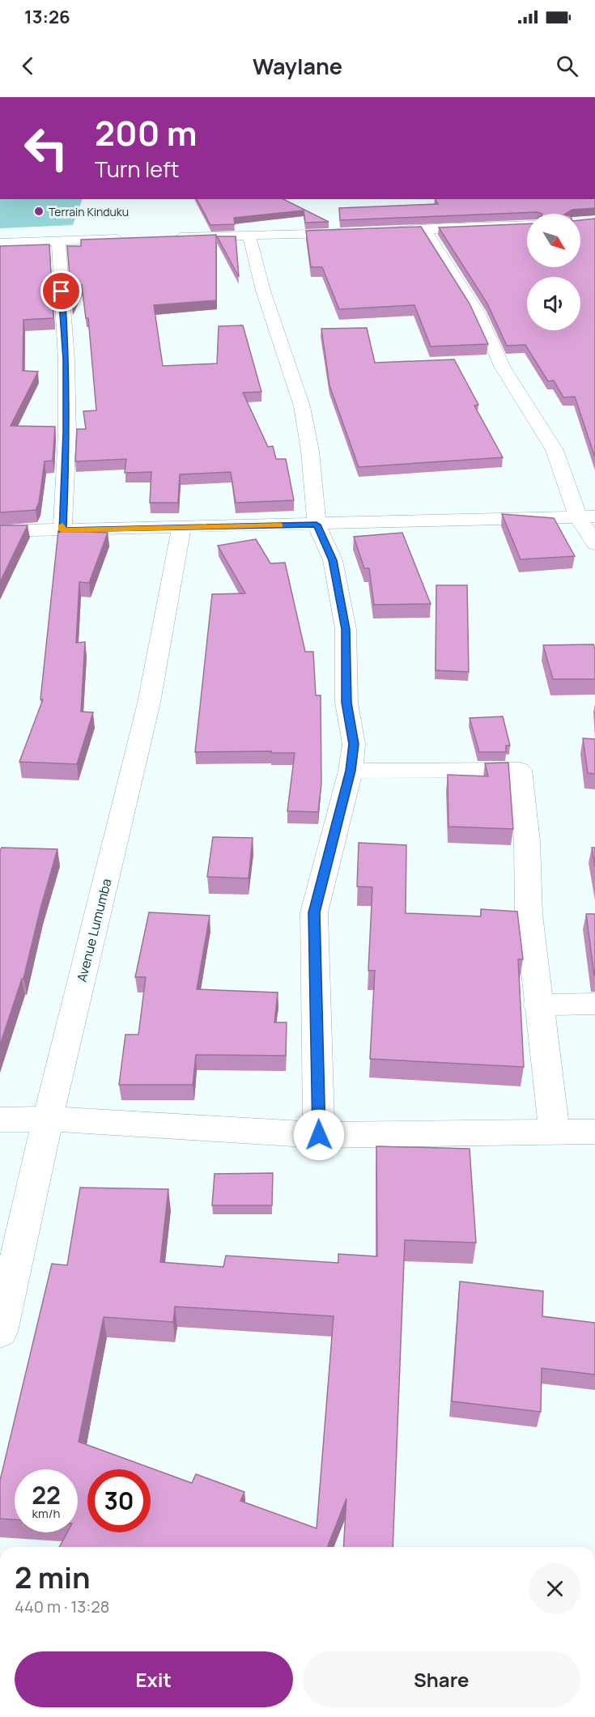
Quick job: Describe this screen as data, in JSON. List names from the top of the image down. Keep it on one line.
{"streets":{"street":["Avenue Lumumba"]},"places":["Terrain Kinduku"],"north":"bottom right","page":{"status":"13:26","header":"Waylane","turn":["200 m","Turn left"],"speed":"22 km/h","limit":"30","heading":["2 min","440 m · 13:28"],"buttons":["Exit","Share"]}}
